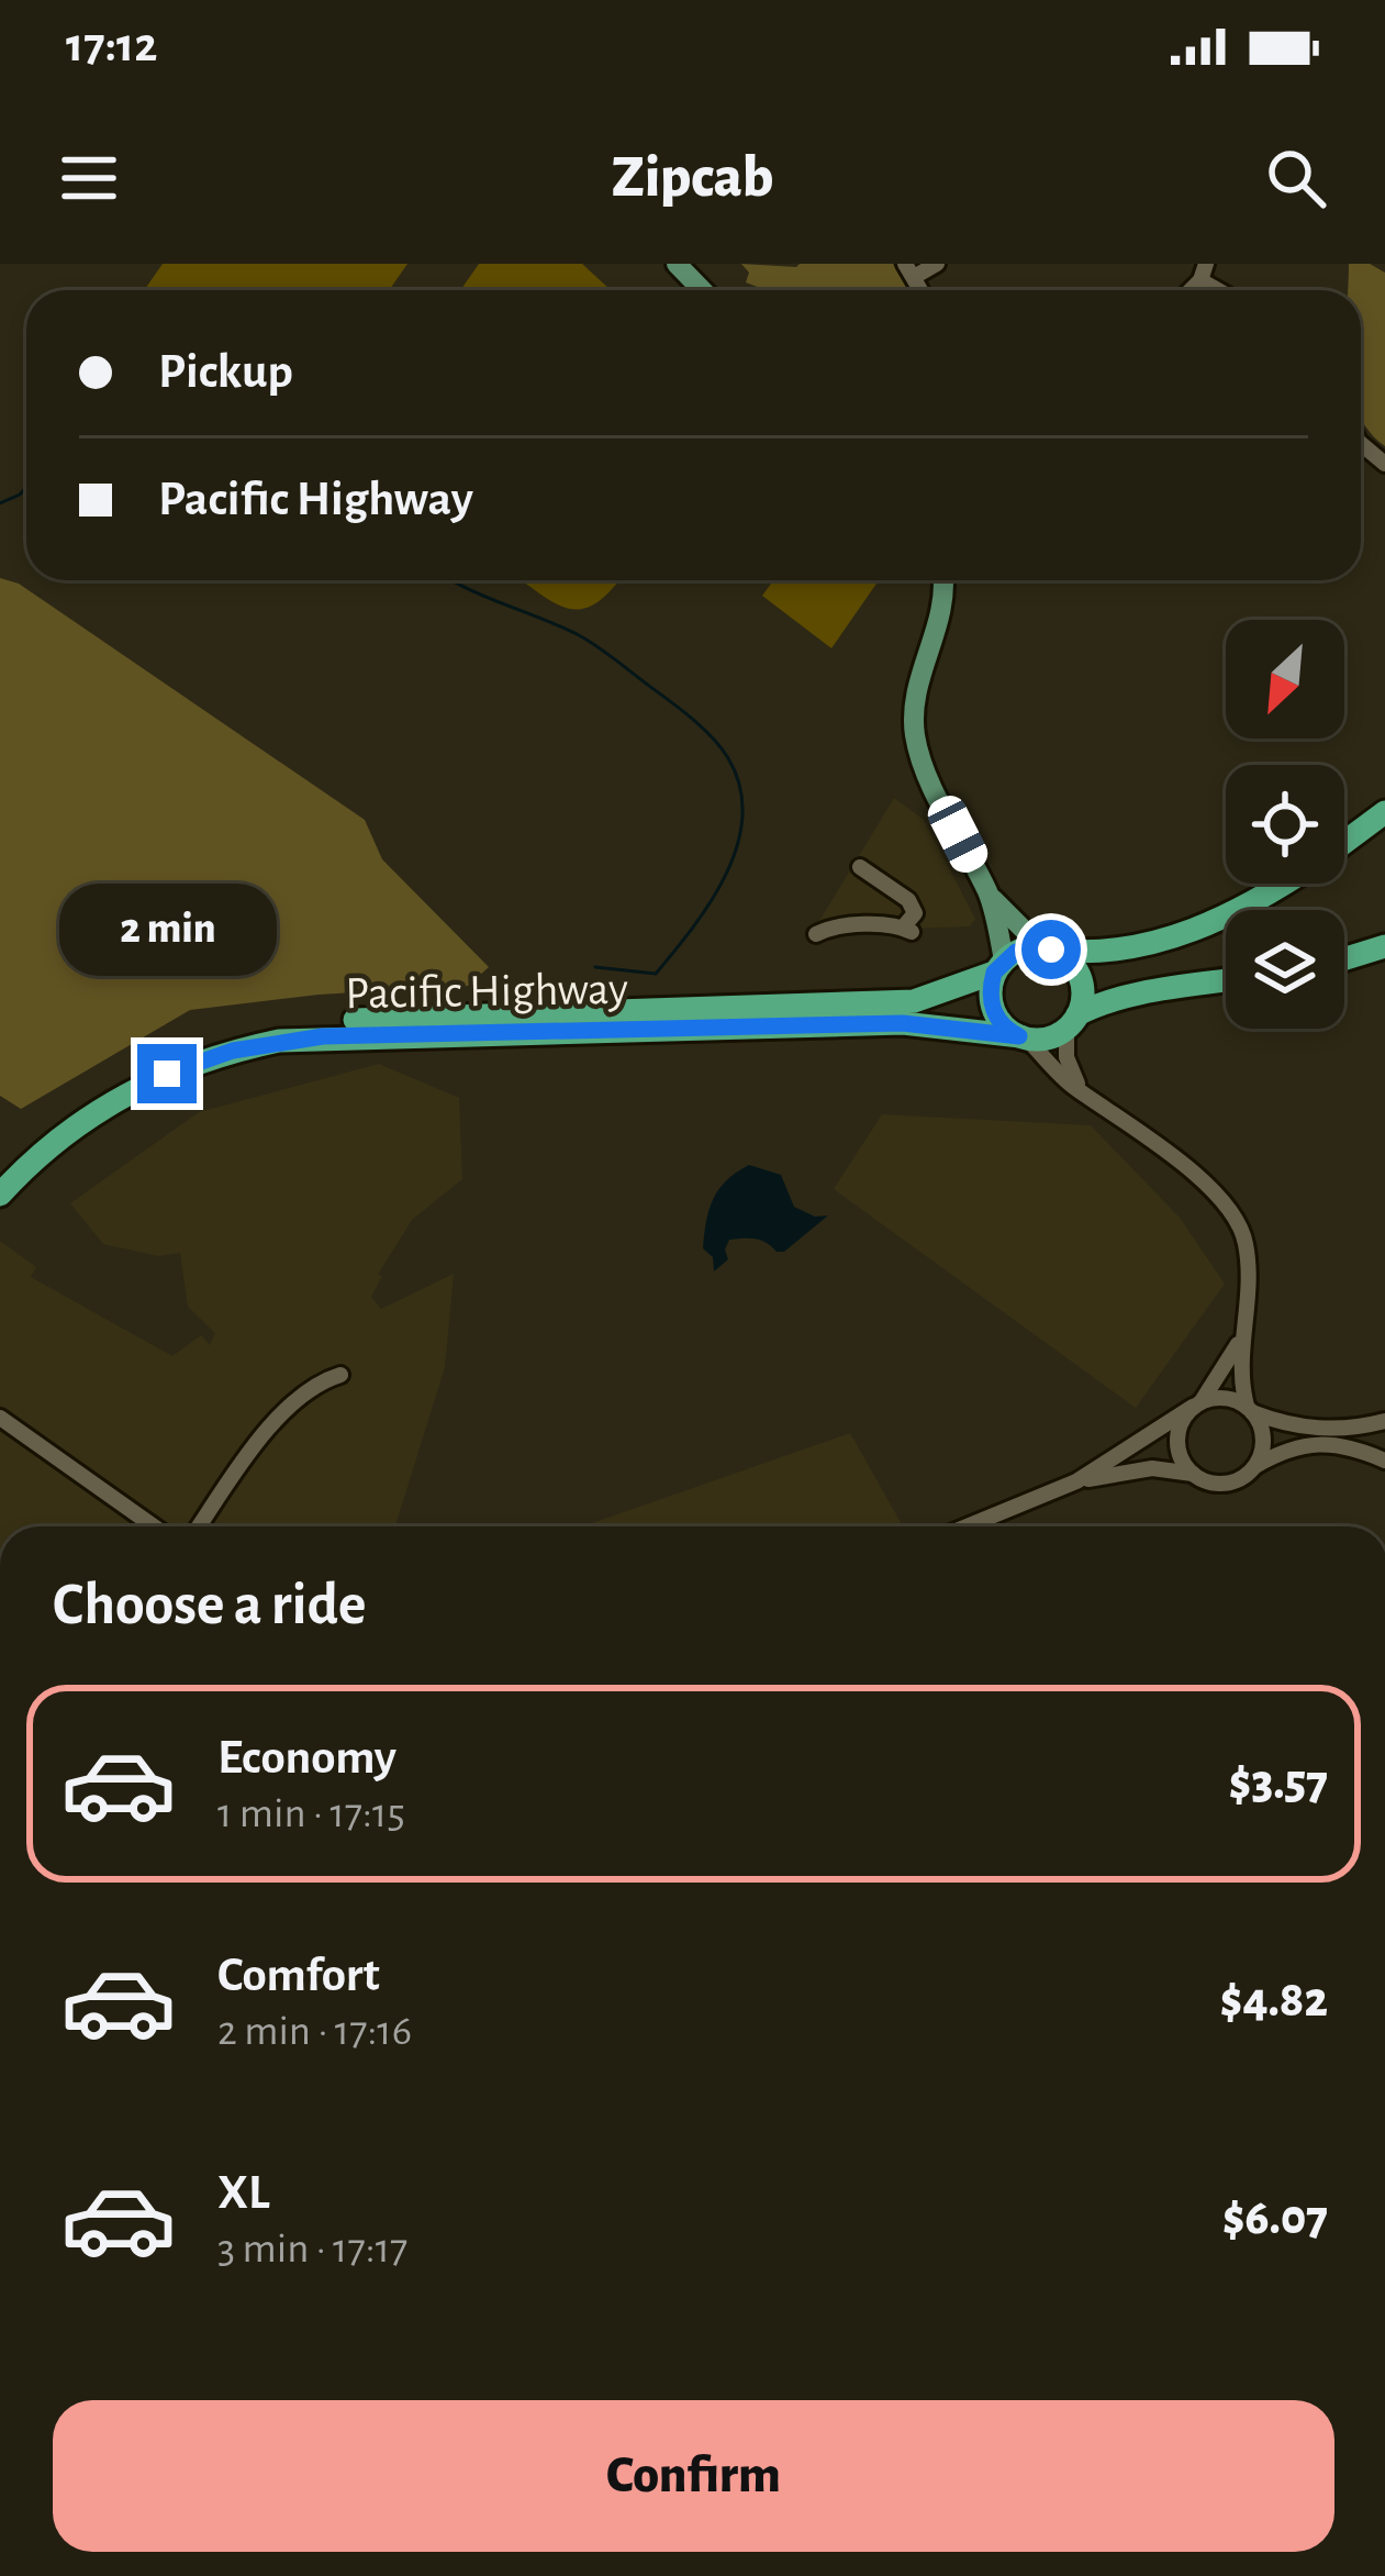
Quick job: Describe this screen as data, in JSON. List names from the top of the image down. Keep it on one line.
{"streets":{"highway":["Pacific Highway"]},"north":"bottom left","page":{"status":"17:12","header":"Zipcab","banner":["Pickup","Pacific Highway"],"bubble":"2 min","heading":"Choose a ride","list":[{"name":"Economy","note":"1 min · 17:15","value":"$3.57"},{"name":"Comfort","note":"2 min · 17:16","value":"$4.82"},{"name":"XL","note":"3 min · 17:17","value":"$6.07"}],"buttons":"Confirm"}}
